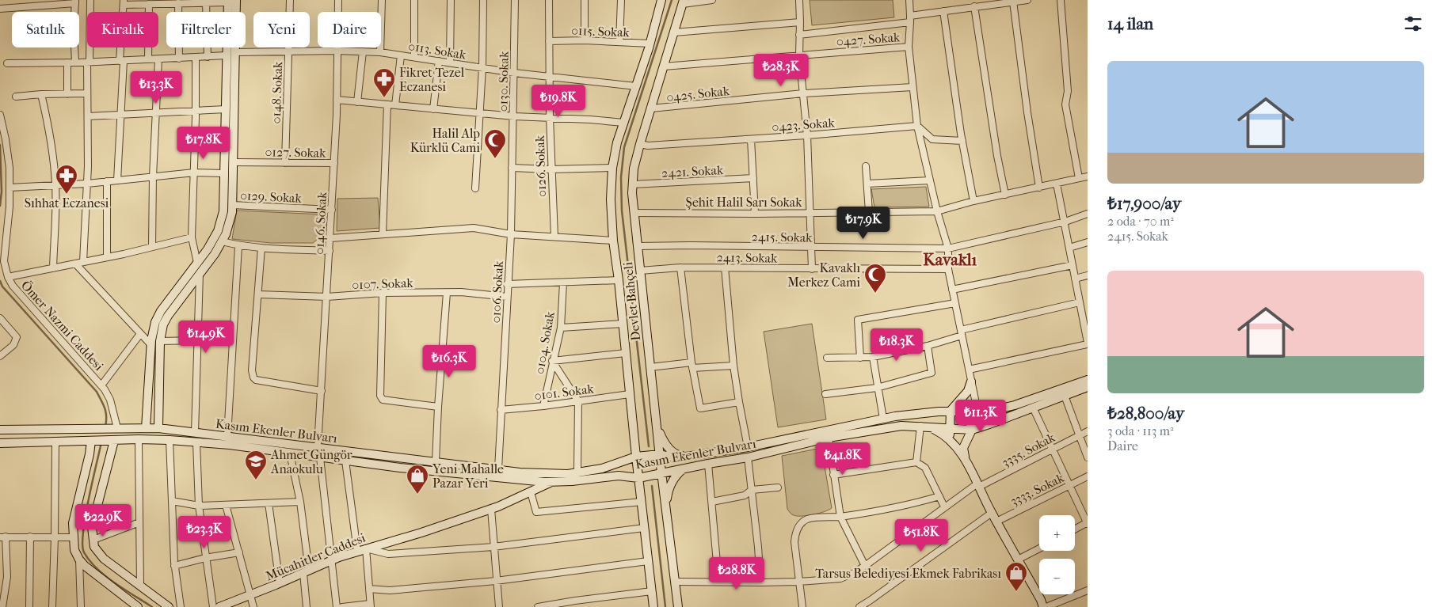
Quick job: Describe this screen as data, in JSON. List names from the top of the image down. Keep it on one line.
{"streets":{"street":["0115. Sokak","0427. Sokak","0113. Sokak","0130. Sokak","0148. Sokak","0425. Sokak","0423. Sokak","0127. Sokak","0126. Sokak","2421. Sokak","0129. Sokak","Şehit Halil Sarı Sokak","0146. Sokak","2415. Sokak","2413. Sokak","0107. Sokak","0106. Sokak","Devlet Bahçeli","Ömer Nazmi Caddesi","0104. Sokak","0101. Sokak","Kasım Ekenler Bulvarı","3335. Sokak","3333. Sokak","Mücahitler Caddesi"]},"crossings":[["0115. Sokak","0126. Sokak"],["0115. Sokak","Devlet Bahçeli"],["0427. Sokak","Devlet Bahçeli"],["0113. Sokak","0130. Sokak"],["0113. Sokak","0148. Sokak"],["0113. Sokak","0126. Sokak"],["0113. Sokak","0146. Sokak"],["0113. Sokak","Devlet Bahçeli"],["0130. Sokak","0106. Sokak"],["0148. Sokak","0127. Sokak"],["0425. Sokak","Devlet Bahçeli"],["0423. Sokak","Devlet Bahçeli"],["0127. Sokak","0146. Sokak"],["2421. Sokak","Devlet Bahçeli"],["0129. Sokak","0146. Sokak"],["Şehit Halil Sarı Sokak","Devlet Bahçeli"],["0146. Sokak","0107. Sokak"],["0146. Sokak","Kasım Ekenler Bulvarı"],["2415. Sokak","Devlet Bahçeli"],["2413. Sokak","Devlet Bahçeli"],["0107. Sokak","0106. Sokak"],["0106. Sokak","0101. Sokak"],["0106. Sokak","Kasım Ekenler Bulvarı"],["Devlet Bahçeli","0101. Sokak"],["Devlet Bahçeli","Kasım Ekenler Bulvarı"],["Devlet Bahçeli","3335. Sokak"],["Ömer Nazmi Caddesi","Kasım Ekenler Bulvarı"],["0104. Sokak","0101. Sokak"],["Kasım Ekenler Bulvarı","Mücahitler Caddesi"]],"districts":["Kavaklı"],"places":{"pharmacy":["Fikret Tezel Eczanesi","Sıhhat Eczanesi"],"mosque":["Halil Alp Kürklü Cami","Kavaklı Merkez Cami"],"school or university":["Ahmet Güngör Anaokulu"],"shop":["Yeni Mahalle Pazar Yeri","Tarsus Belediyesi Ekmek Fabrikası"]},"page":{"heading":"14 ilan","chip":["Satılık","Kiralık","Filtreler","Yeni","Daire"],"list":[{"name":"₺17,900/ay","note":"2 oda · 70 m² · 2415. Sokak"},{"name":"₺28,800/ay","note":"3 oda · 113 m² · Daire"}],"price":["₺28.3K","₺13.3K","₺19.8K","₺17.8K","₺17.9K","₺14.9K","₺18.3K","₺16.3K","₺11.3K","₺41.8K","₺22.9K","₺23.3K","₺51.8K","₺28.8K"],"map_buttons":["+","−"]}}
